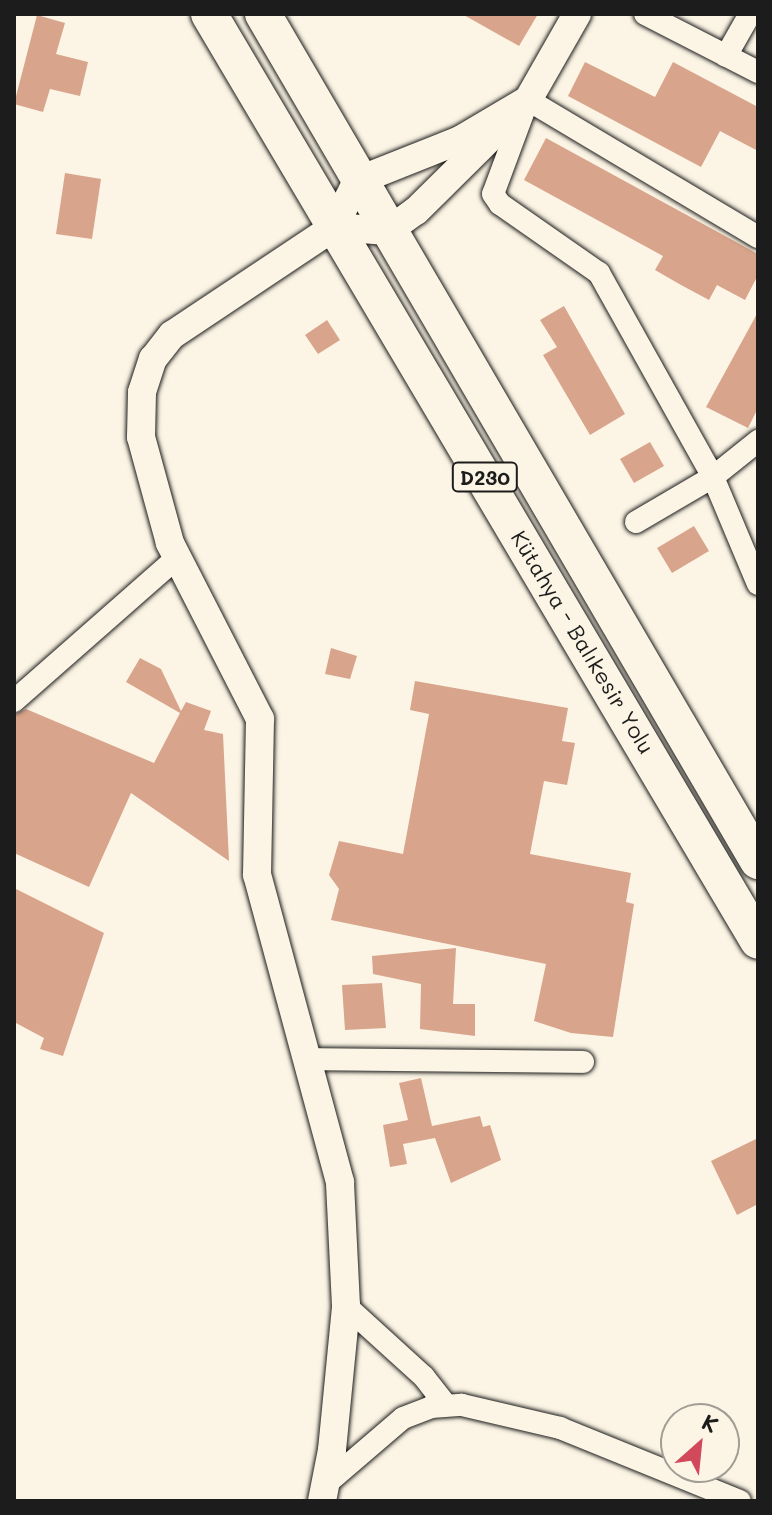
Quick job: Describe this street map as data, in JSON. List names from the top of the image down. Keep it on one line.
{"streets":{"highway":["D230","Kütahya - Balıkesir Yolu"]},"north":"top right"}
